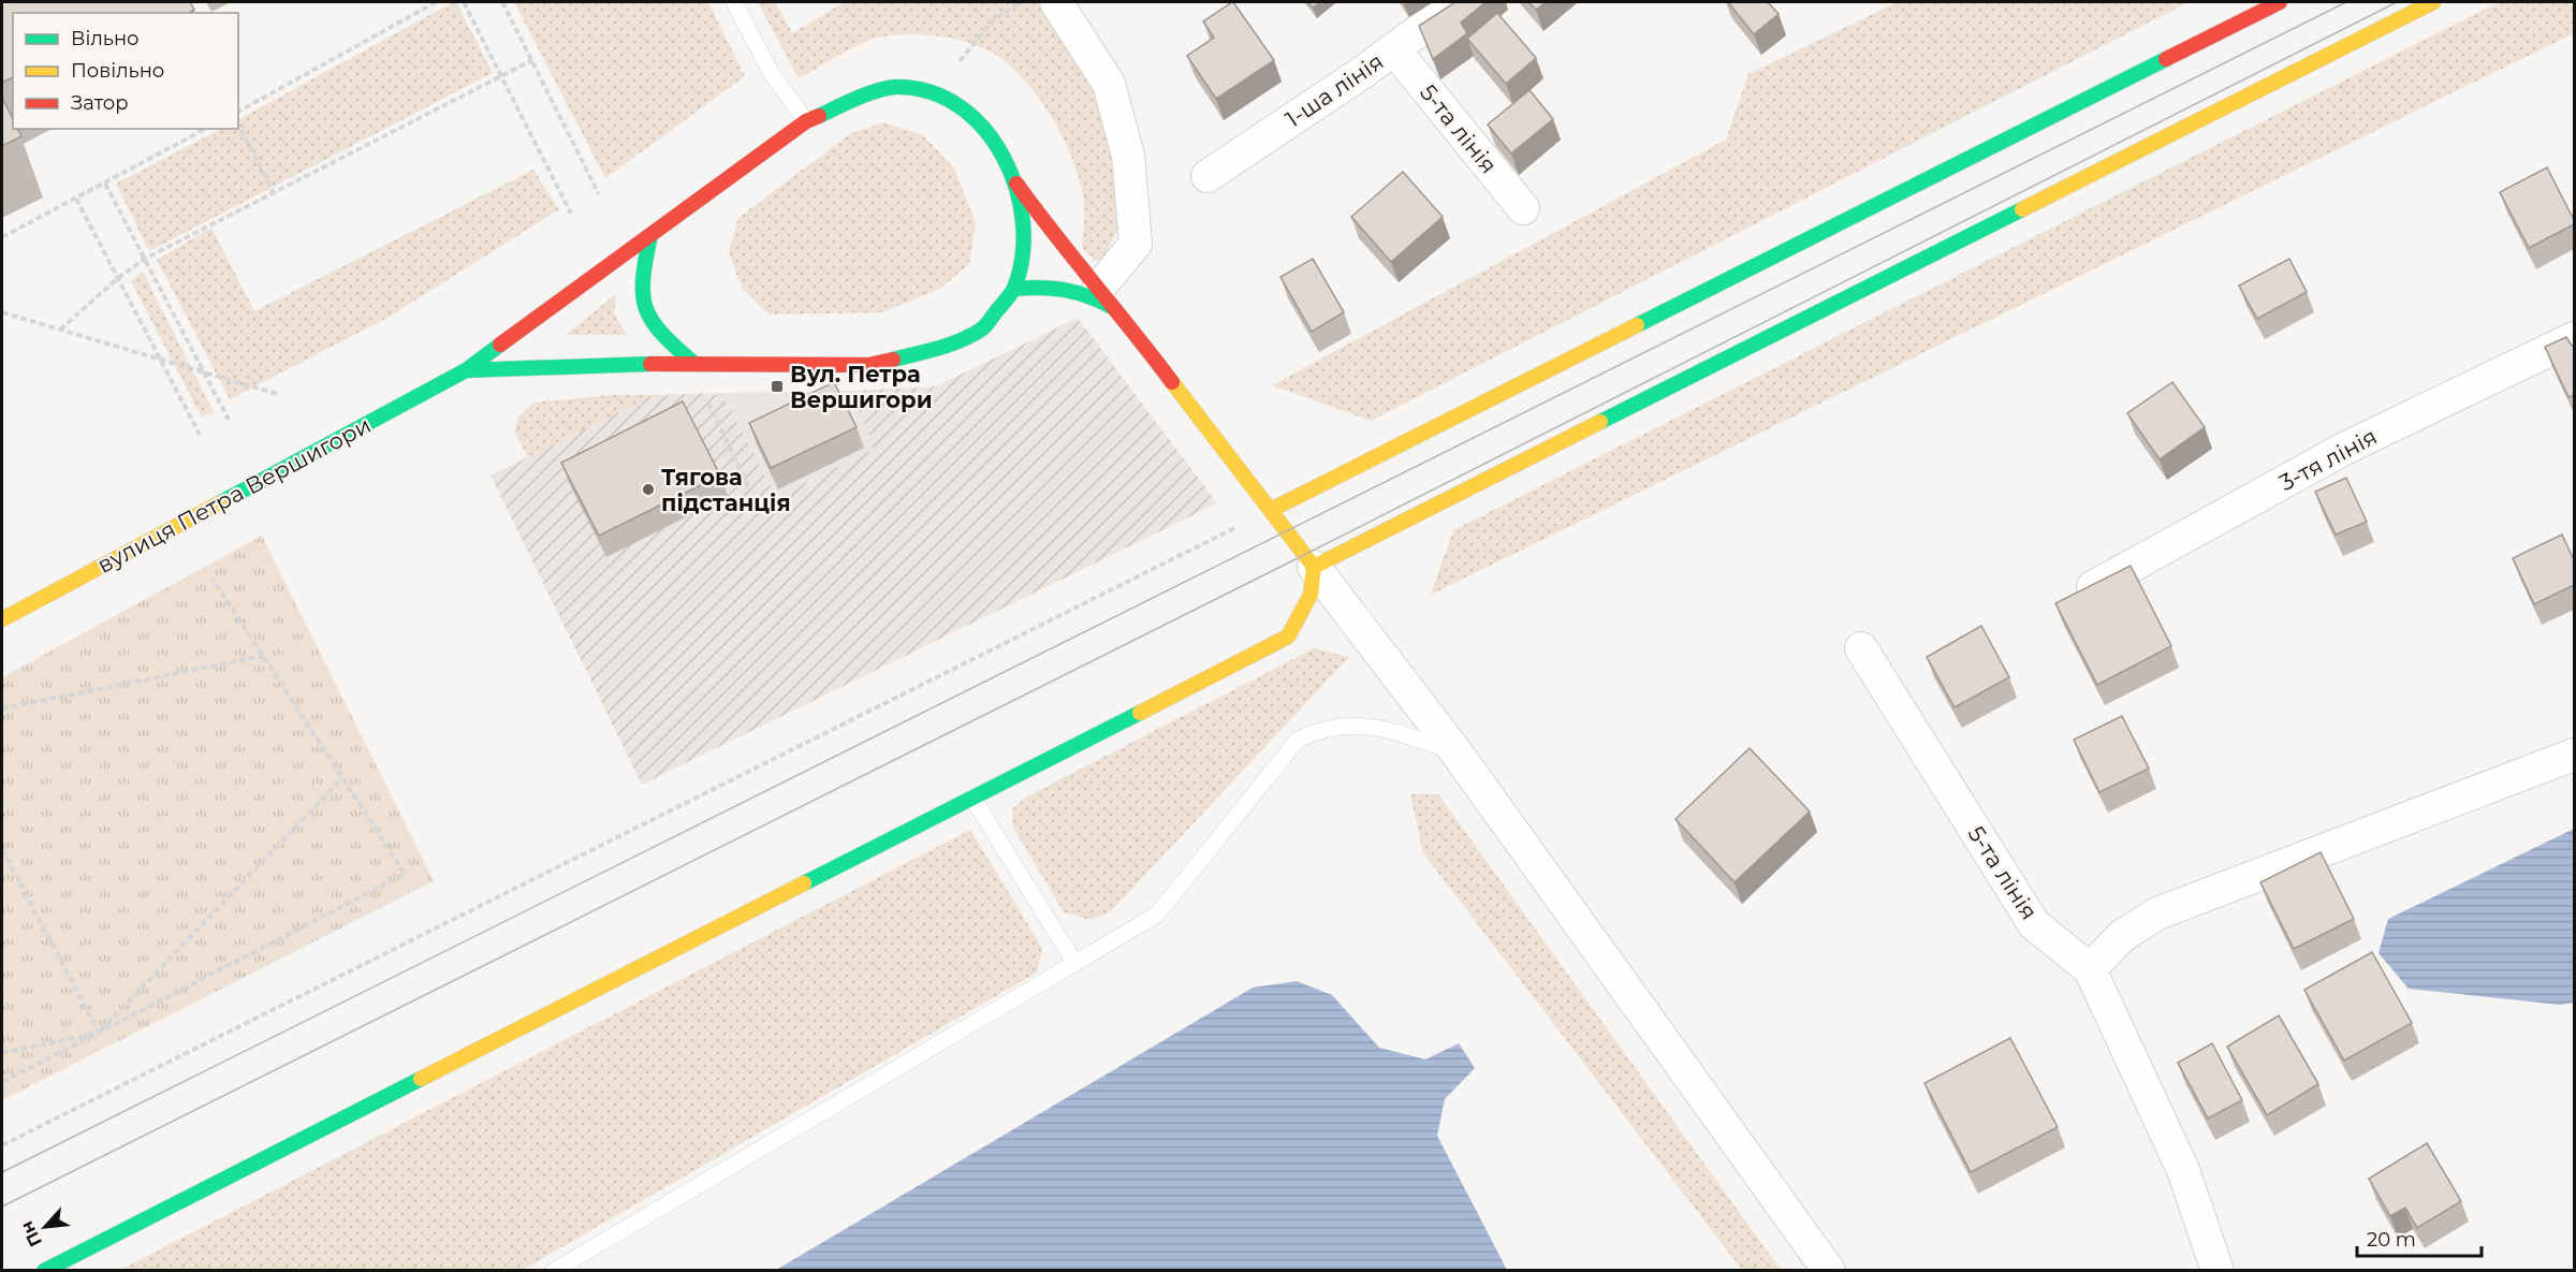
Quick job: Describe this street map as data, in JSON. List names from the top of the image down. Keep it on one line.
{"streets":{"main road":["вулиця Петра Вершигори"],"street":["1-ша лінія","5-та лінія","3-тя лінія"]},"crossings":[["1-ша лінія","5-та лінія"]],"places":{"transit":["Вул. Петра Вершигори"],"other":["Тягова пiдстанцiя"]},"legend":["Вільно","Повільно","Затор"],"scale_bar":"20 m","north":"bottom left"}
